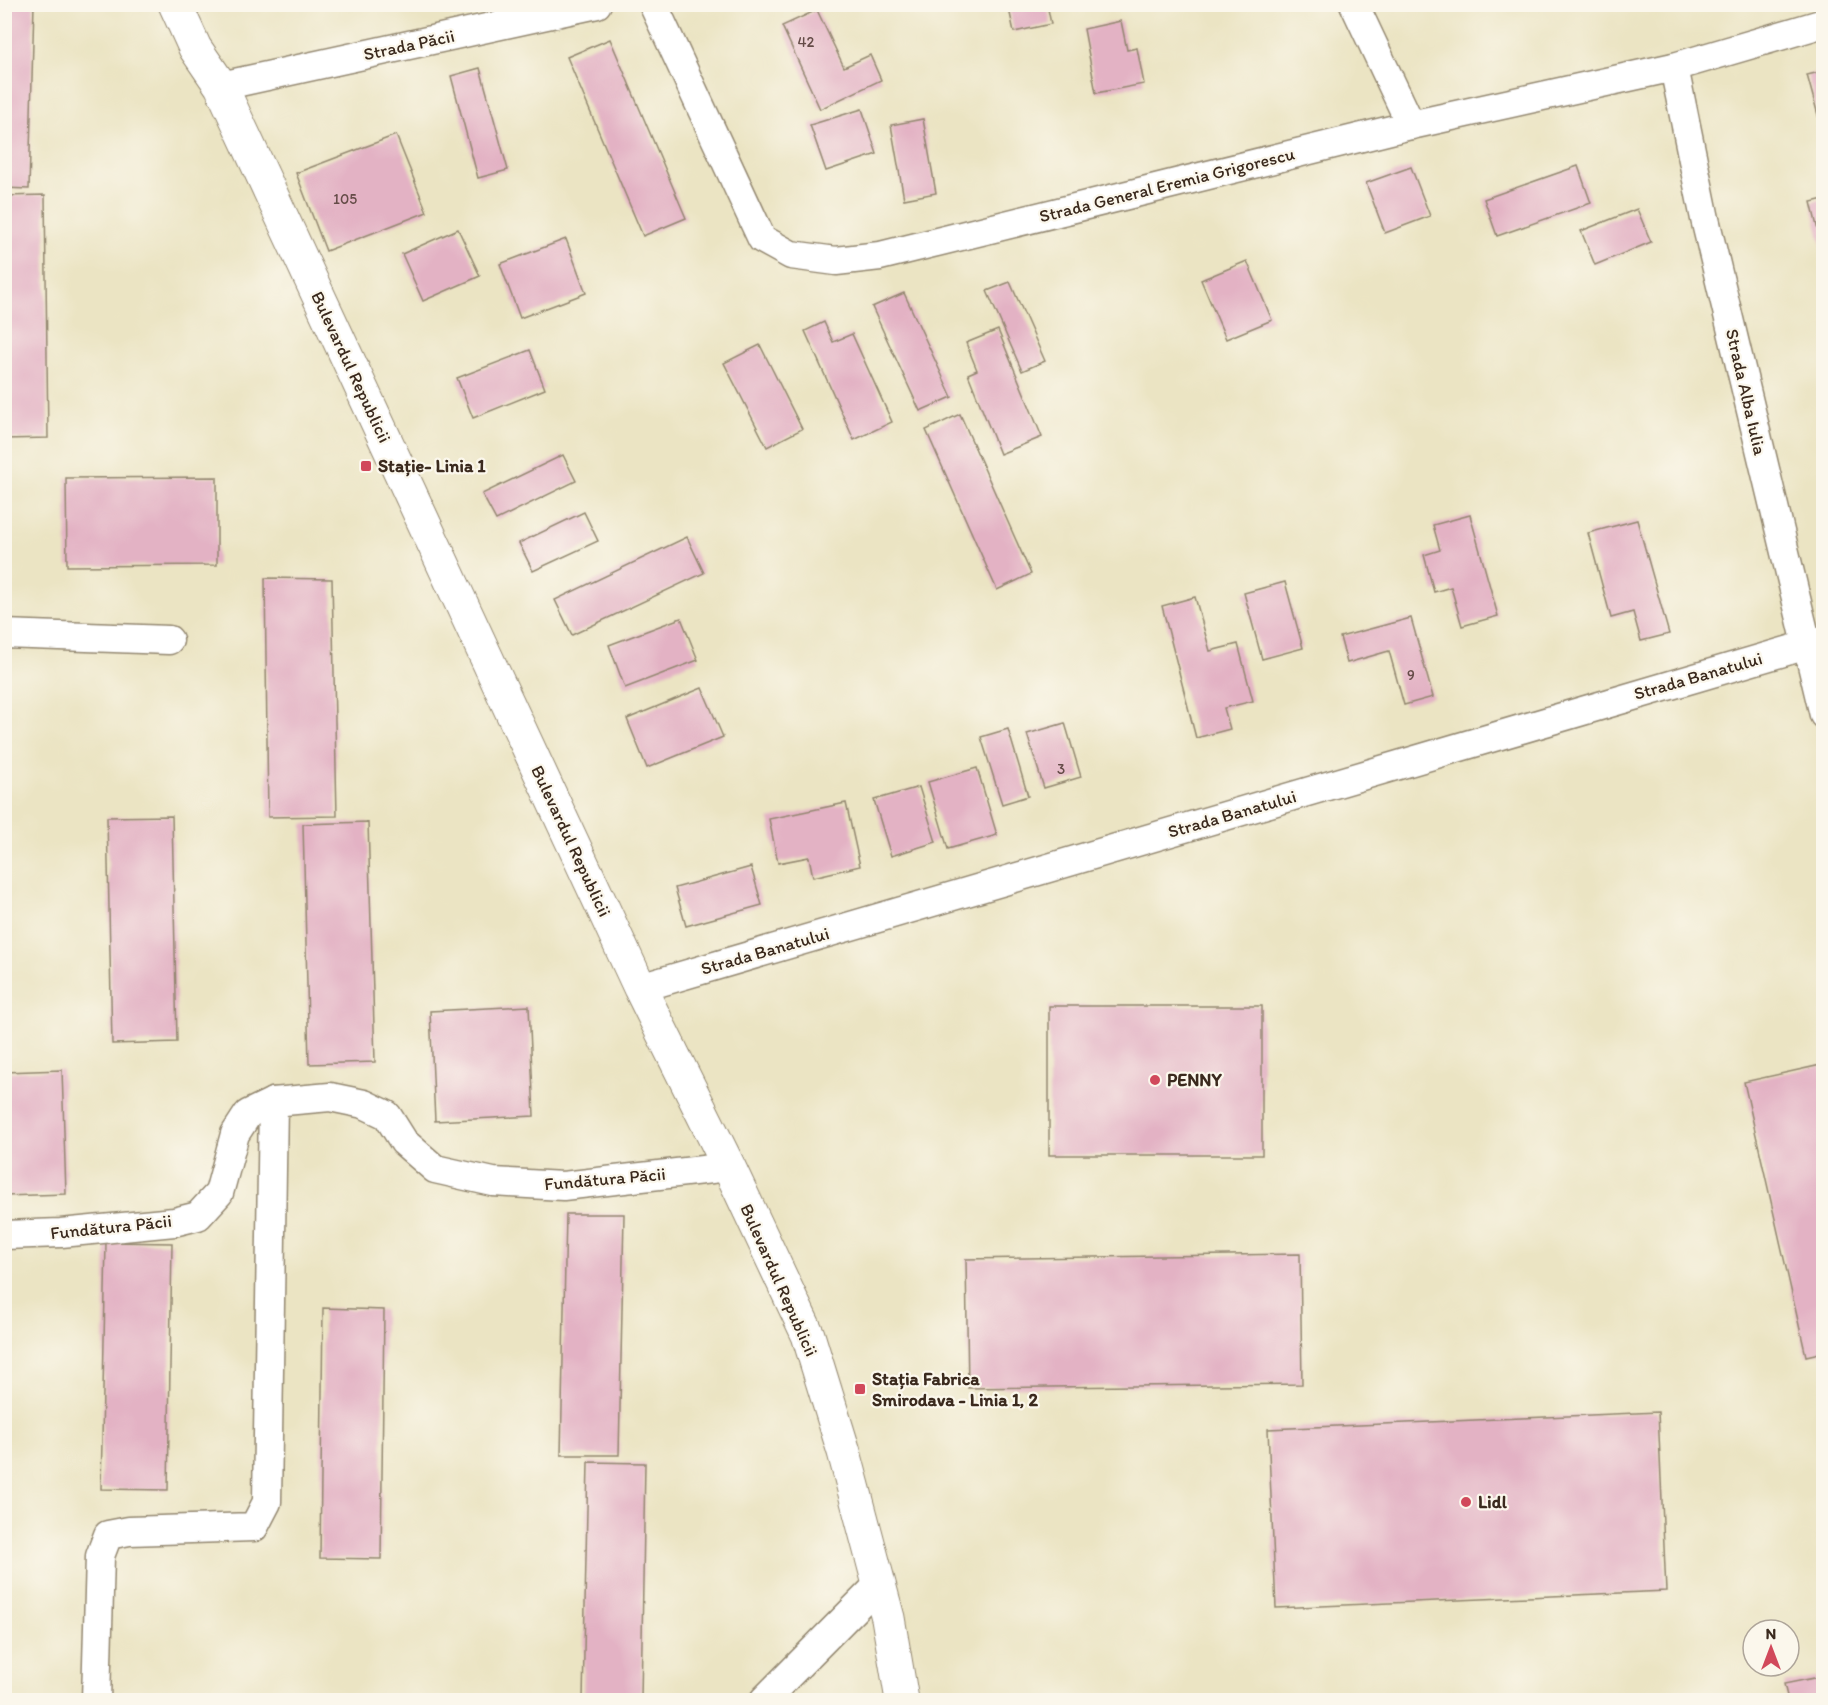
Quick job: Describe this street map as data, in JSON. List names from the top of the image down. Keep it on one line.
{"streets":{"main road":["Bulevardul Republicii"],"street":["Strada Păcii","Strada General Eremia Grigorescu","Strada Alba Iulia","Strada Banatului","Fundătura Păcii"]},"crossings":[["Strada Păcii","Bulevardul Republicii"],["Strada General Eremia Grigorescu","Strada Alba Iulia"],["Bulevardul Republicii","Strada Banatului"],["Bulevardul Republicii","Fundătura Păcii"],["Strada Alba Iulia","Strada Banatului"]],"places":{"transit":["Stație- Linia 1","Stația Fabrica Smirodava - Linia 1, 2"],"other":["PENNY","Lidl"]},"house_numbers":["42","105","9","3"],"north":"top"}
